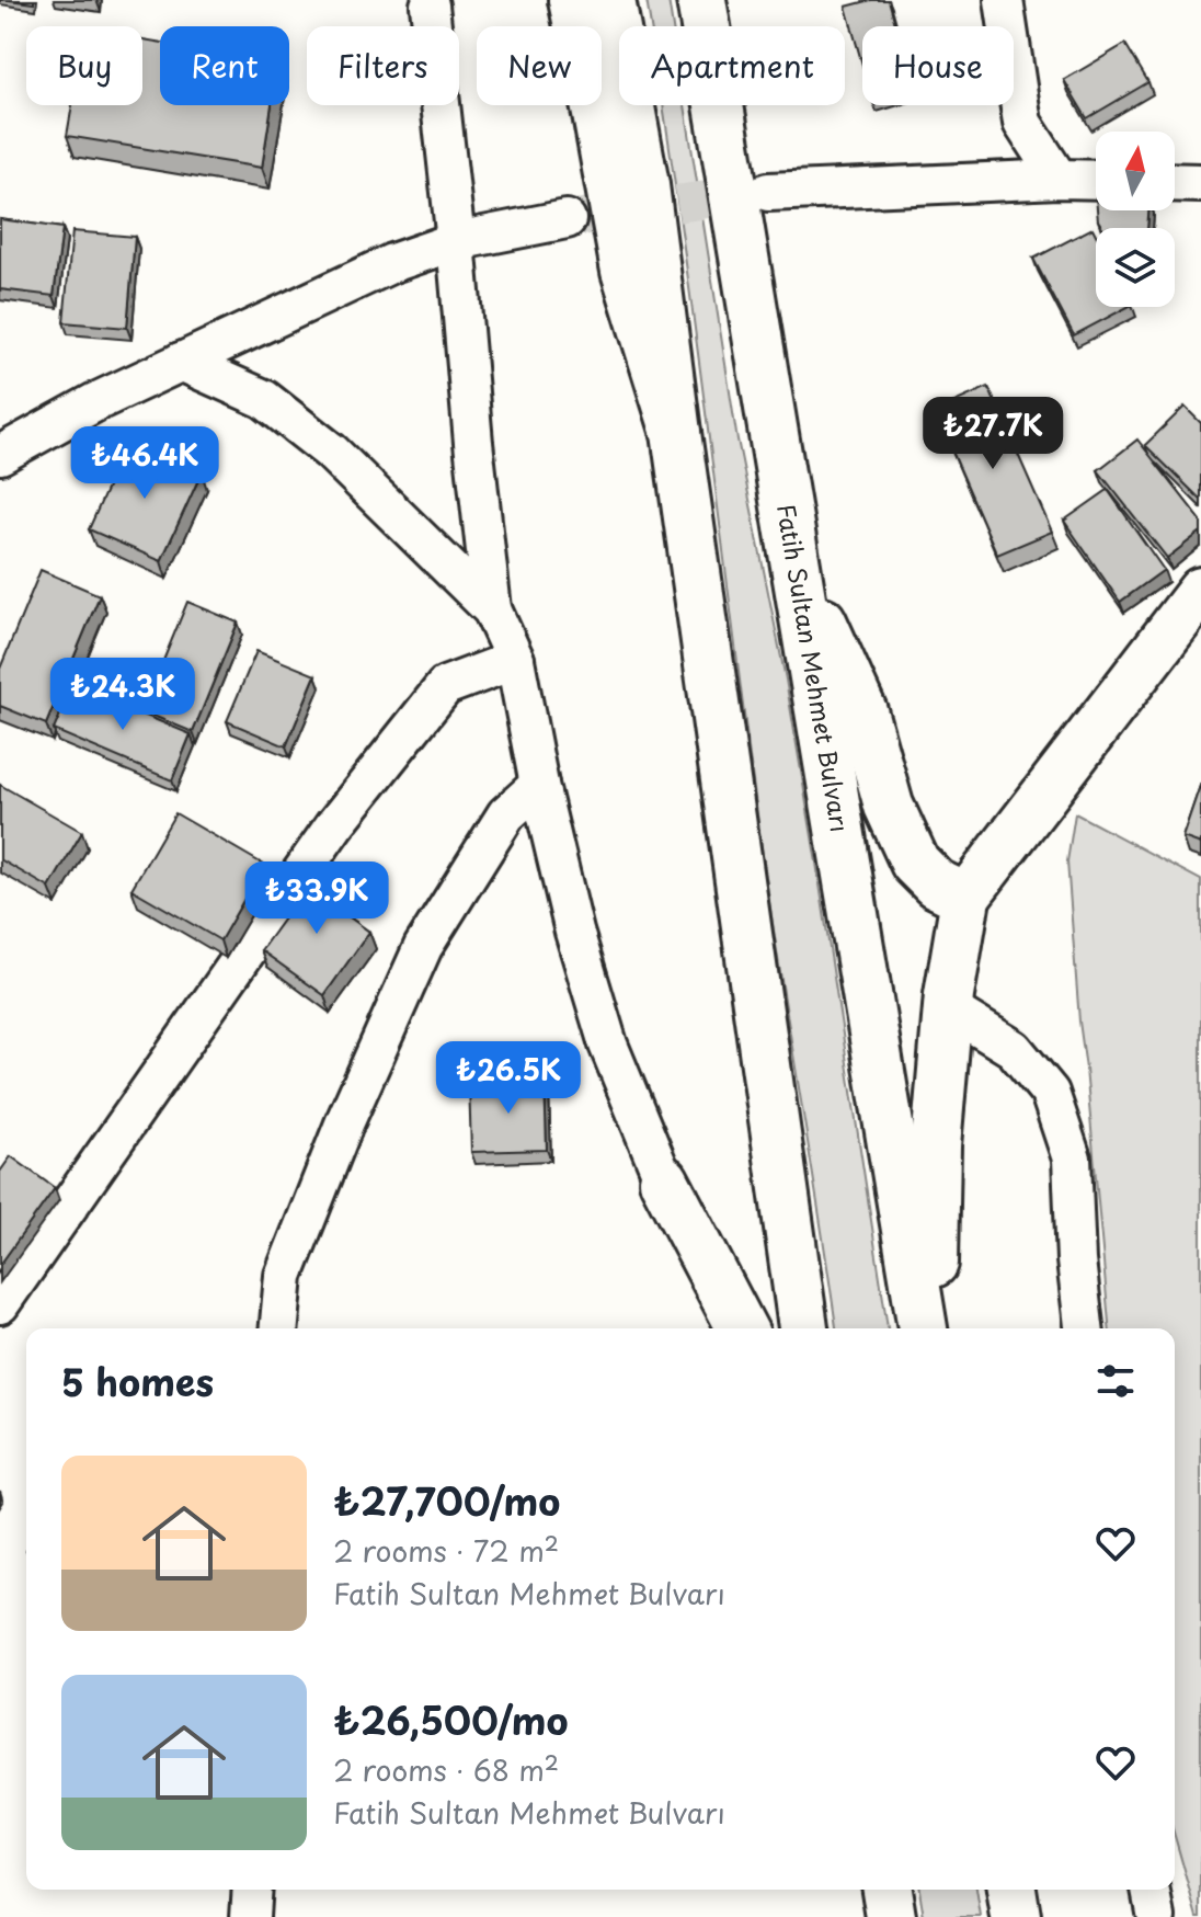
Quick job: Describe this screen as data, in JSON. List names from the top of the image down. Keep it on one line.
{"streets":{"highway":["Fatih Sultan Mehmet Bulvarı"]},"north":"top","page":{"chip":["Buy","Rent","Filters","New","Apartment","House"],"price":["₺27.7K","₺46.4K","₺24.3K","₺33.9K","₺26.5K"],"heading":"5 homes","list":[{"name":"₺27,700/mo","note":"2 rooms · 72 m² · Fatih Sultan Mehmet Bulvarı"},{"name":"₺26,500/mo","note":"2 rooms · 68 m² · Fatih Sultan Mehmet Bulvarı"}]}}
